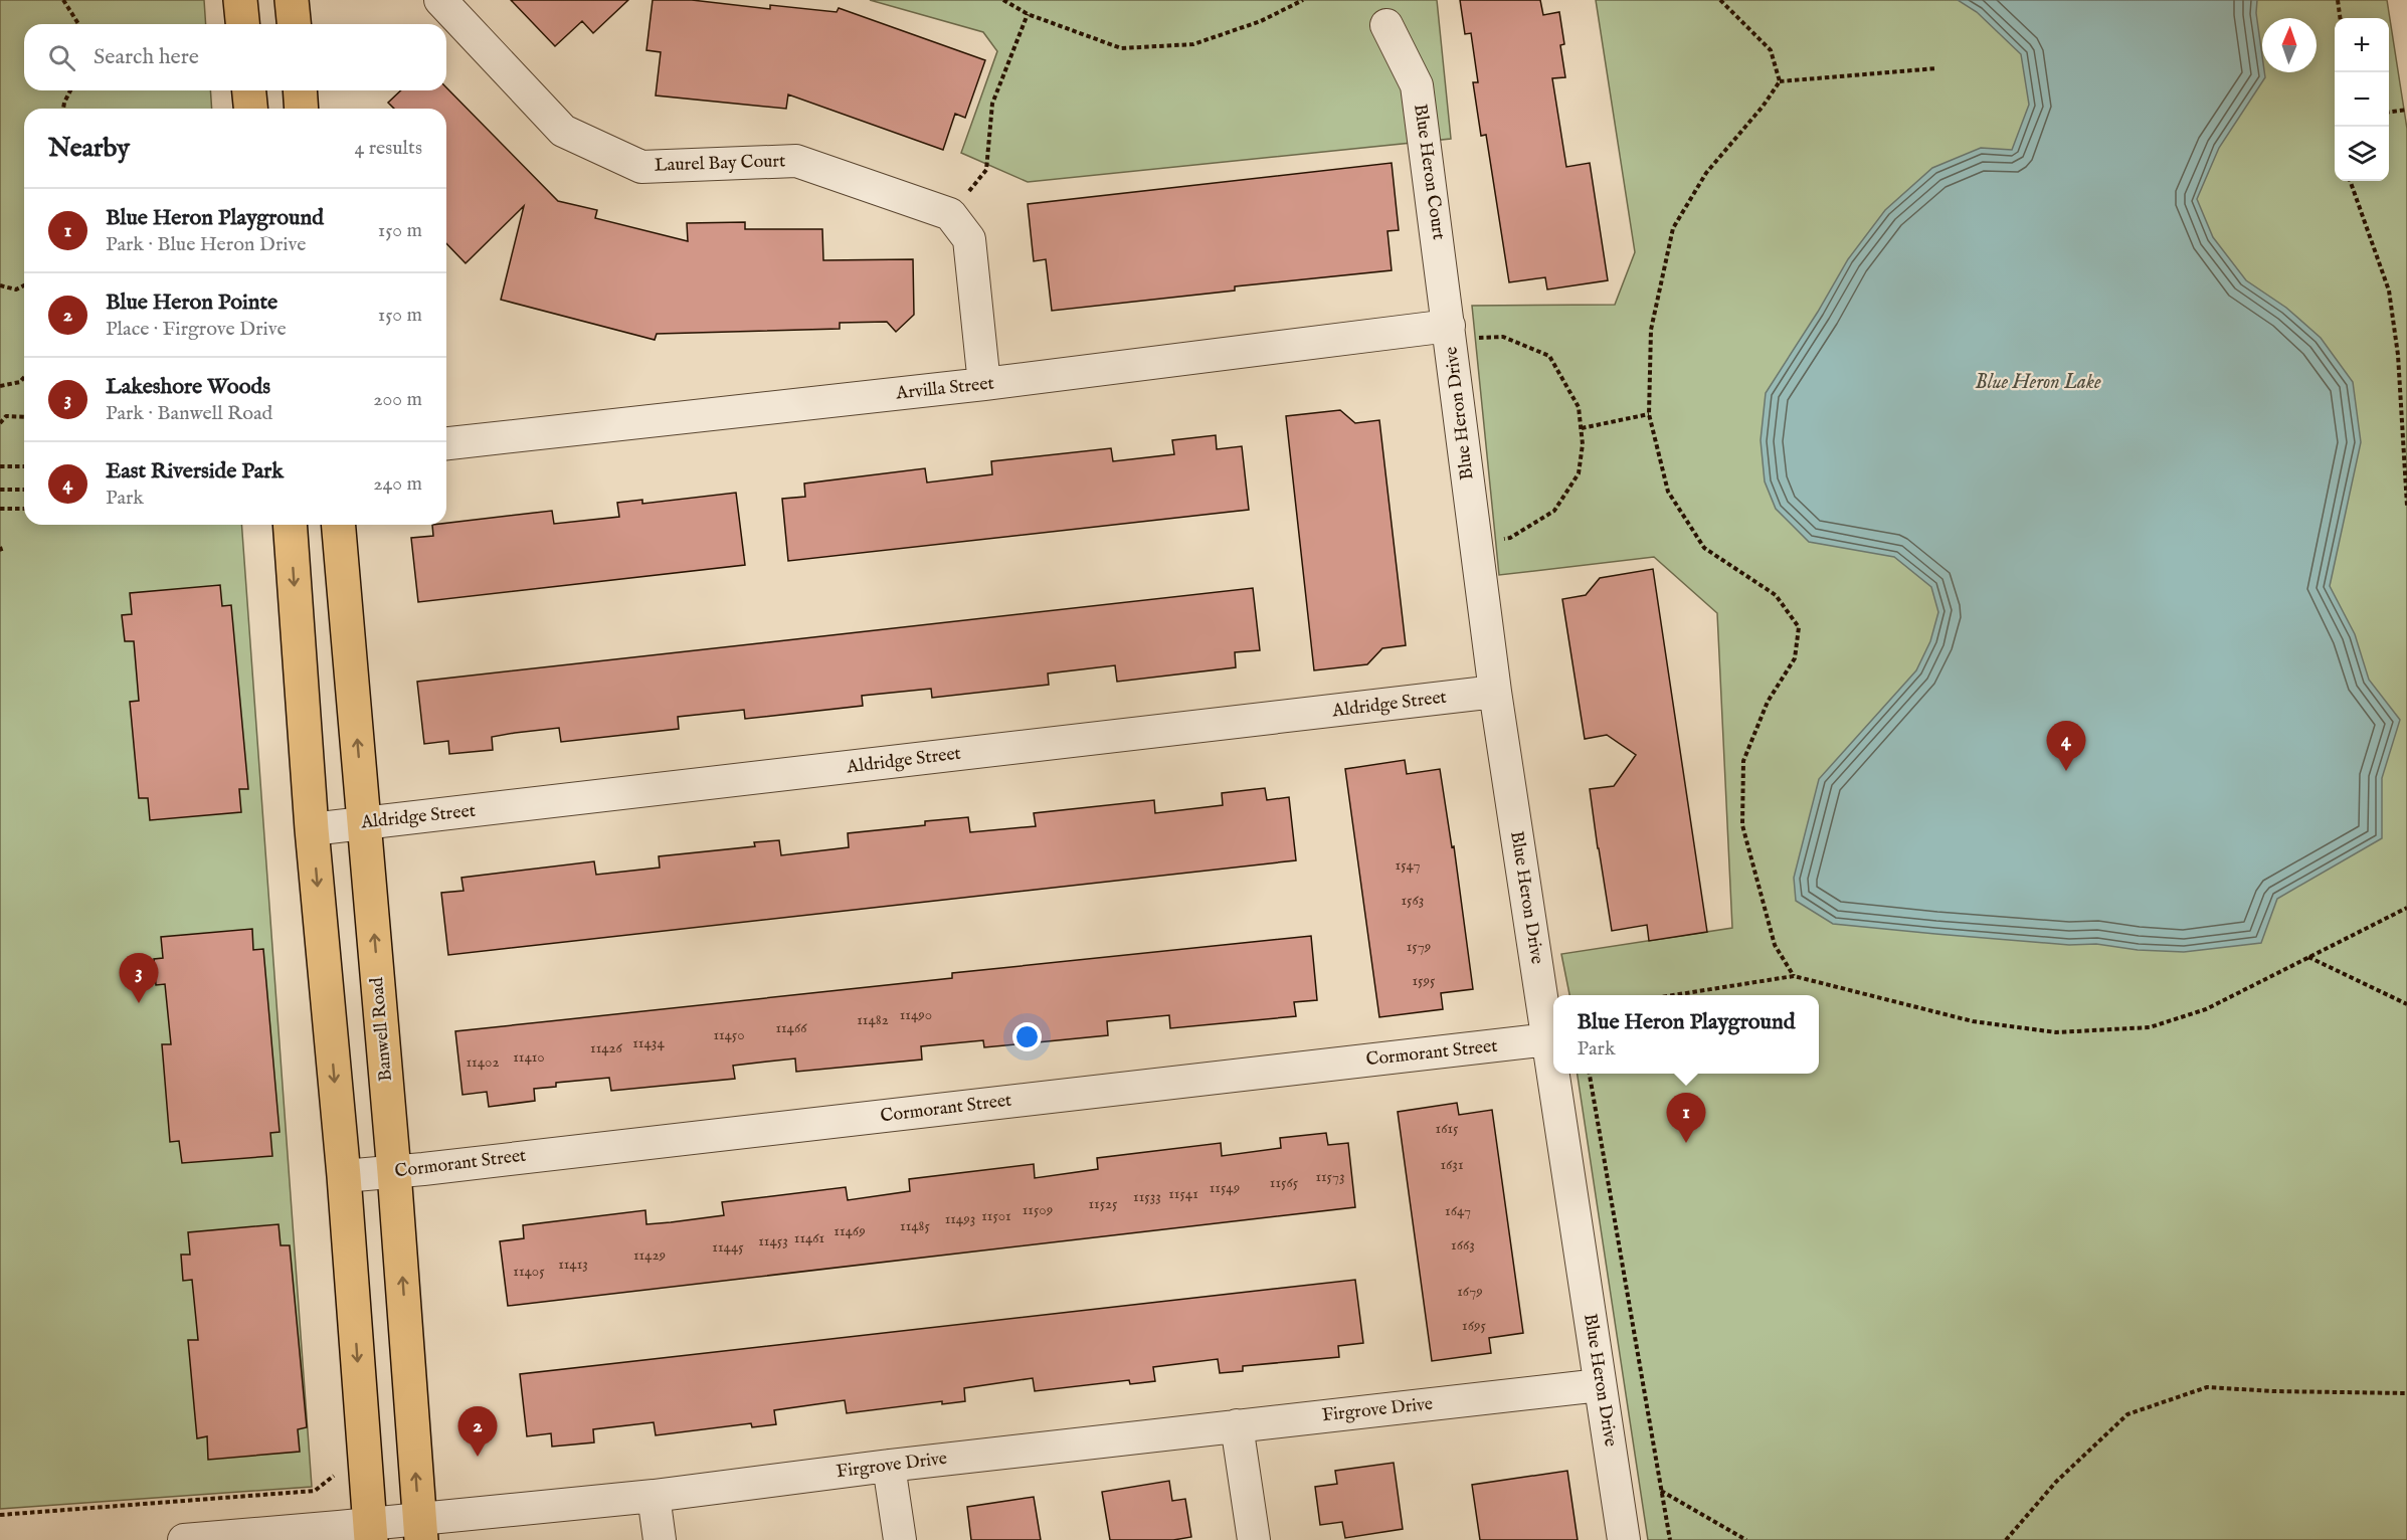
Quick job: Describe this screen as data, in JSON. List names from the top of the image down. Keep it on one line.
{"streets":{"main road":["Banwell Road"],"street":["Laurel Bay Court","Blue Heron Court","Arvilla Street","Blue Heron Drive","Aldridge Street","Cormorant Street","Firgrove Drive"]},"crossings":[["Blue Heron Court","Arvilla Street"],["Blue Heron Court","Blue Heron Drive"],["Arvilla Street","Blue Heron Drive"],["Blue Heron Drive","Aldridge Street"],["Blue Heron Drive","Cormorant Street"],["Blue Heron Drive","Firgrove Drive"],["Aldridge Street","Banwell Road"],["Banwell Road","Cormorant Street"],["Banwell Road","Firgrove Drive"]],"water":["Blue Heron Lake"],"house_numbers":["1547","1563","1579","1595","11490","11482","11466","11450","11434","11426","11410","11402","1615","1631","11573","11565","11549","11541","11533","11525","11509","1647","11501","11493","11485","11469","11461","11453","1663","11445","11429","11413","11405","1679","1695"],"north":"top","page":{"map_buttons":["+","−"],"search":"Search here","heading":["Nearby","4 results"],"list":[{"mark":"1","name":"Blue Heron Playground","note":"Park · Blue Heron Drive","value":"150 m"},{"mark":"2","name":"Blue Heron Pointe","note":"Place · Firgrove Drive","value":"150 m"},{"mark":"3","name":"Lakeshore Woods","note":"Park · Banwell Road","value":"200 m"},{"mark":"4","name":"East Riverside Park","note":"Park","value":"240 m"}],"pins":["4","3","1","2"],"popup":["Blue Heron Playground","Park"]}}
